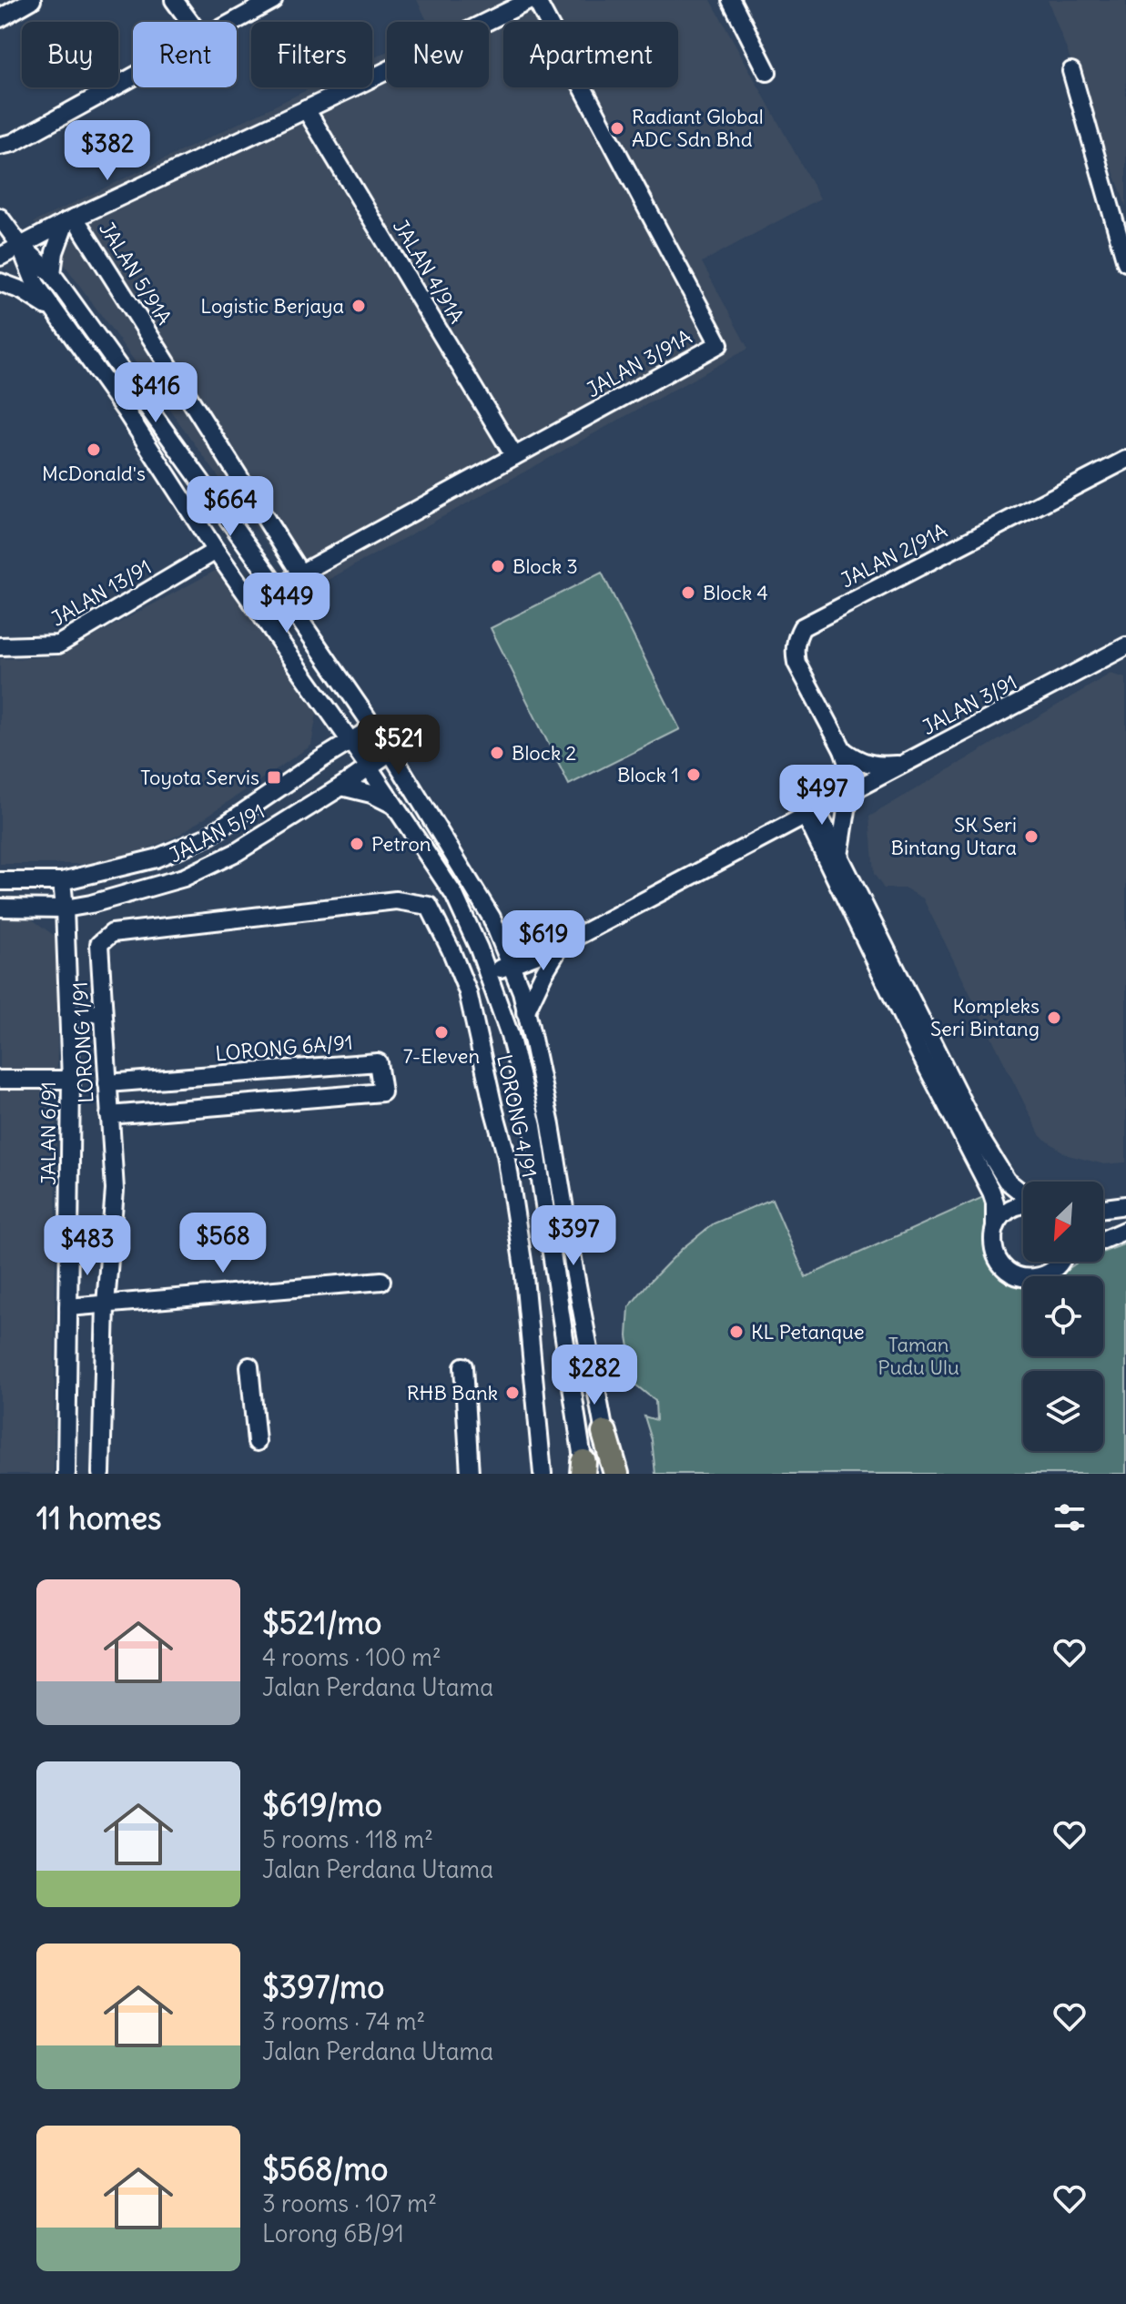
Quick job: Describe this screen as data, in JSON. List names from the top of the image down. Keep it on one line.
{"streets":{"street":["JALAN 4/91A","JALAN 5/91A","JALAN 3/91A","JALAN 2/91A","JALAN 13/91","JALAN 3/91","JALAN 5/91","LORONG 1/91","LORONG 6A/91","LORONG 4/91","JALAN 6/91"]},"crossings":[["JALAN 4/91A","JALAN 3/91A"],["JALAN 5/91A","JALAN 3/91A"],["JALAN 2/91A","JALAN 3/91"],["JALAN 5/91","JALAN 6/91"],["LORONG 1/91","LORONG 6A/91"],["LORONG 1/91","LORONG 4/91"]],"parks":["Taman Pudu Ulu"],"places":{"other":["Radiant Global ADC Sdn Bhd","Logistic Berjaya","McDonald's","Block 3","Block 4","Block 2","Block 1","SK Seri Bintang Utara","Petron","Kompleks Seri Bintang","7-Eleven","KL Petanque","RHB Bank"],"transit":["Toyota Servis"]},"north":"bottom left","page":{"chip":["Buy","Rent","Filters","New","Apartment"],"price":["$382","$416","$664","$449","$521","$497","$619","$397","$568","$483","$282"],"heading":"11 homes","list":[{"name":"$521/mo","note":"4 rooms · 100 m² · Jalan Perdana Utama"},{"name":"$619/mo","note":"5 rooms · 118 m² · Jalan Perdana Utama"},{"name":"$397/mo","note":"3 rooms · 74 m² · Jalan Perdana Utama"},{"name":"$568/mo","note":"3 rooms · 107 m² · Lorong 6B/91"}]}}
